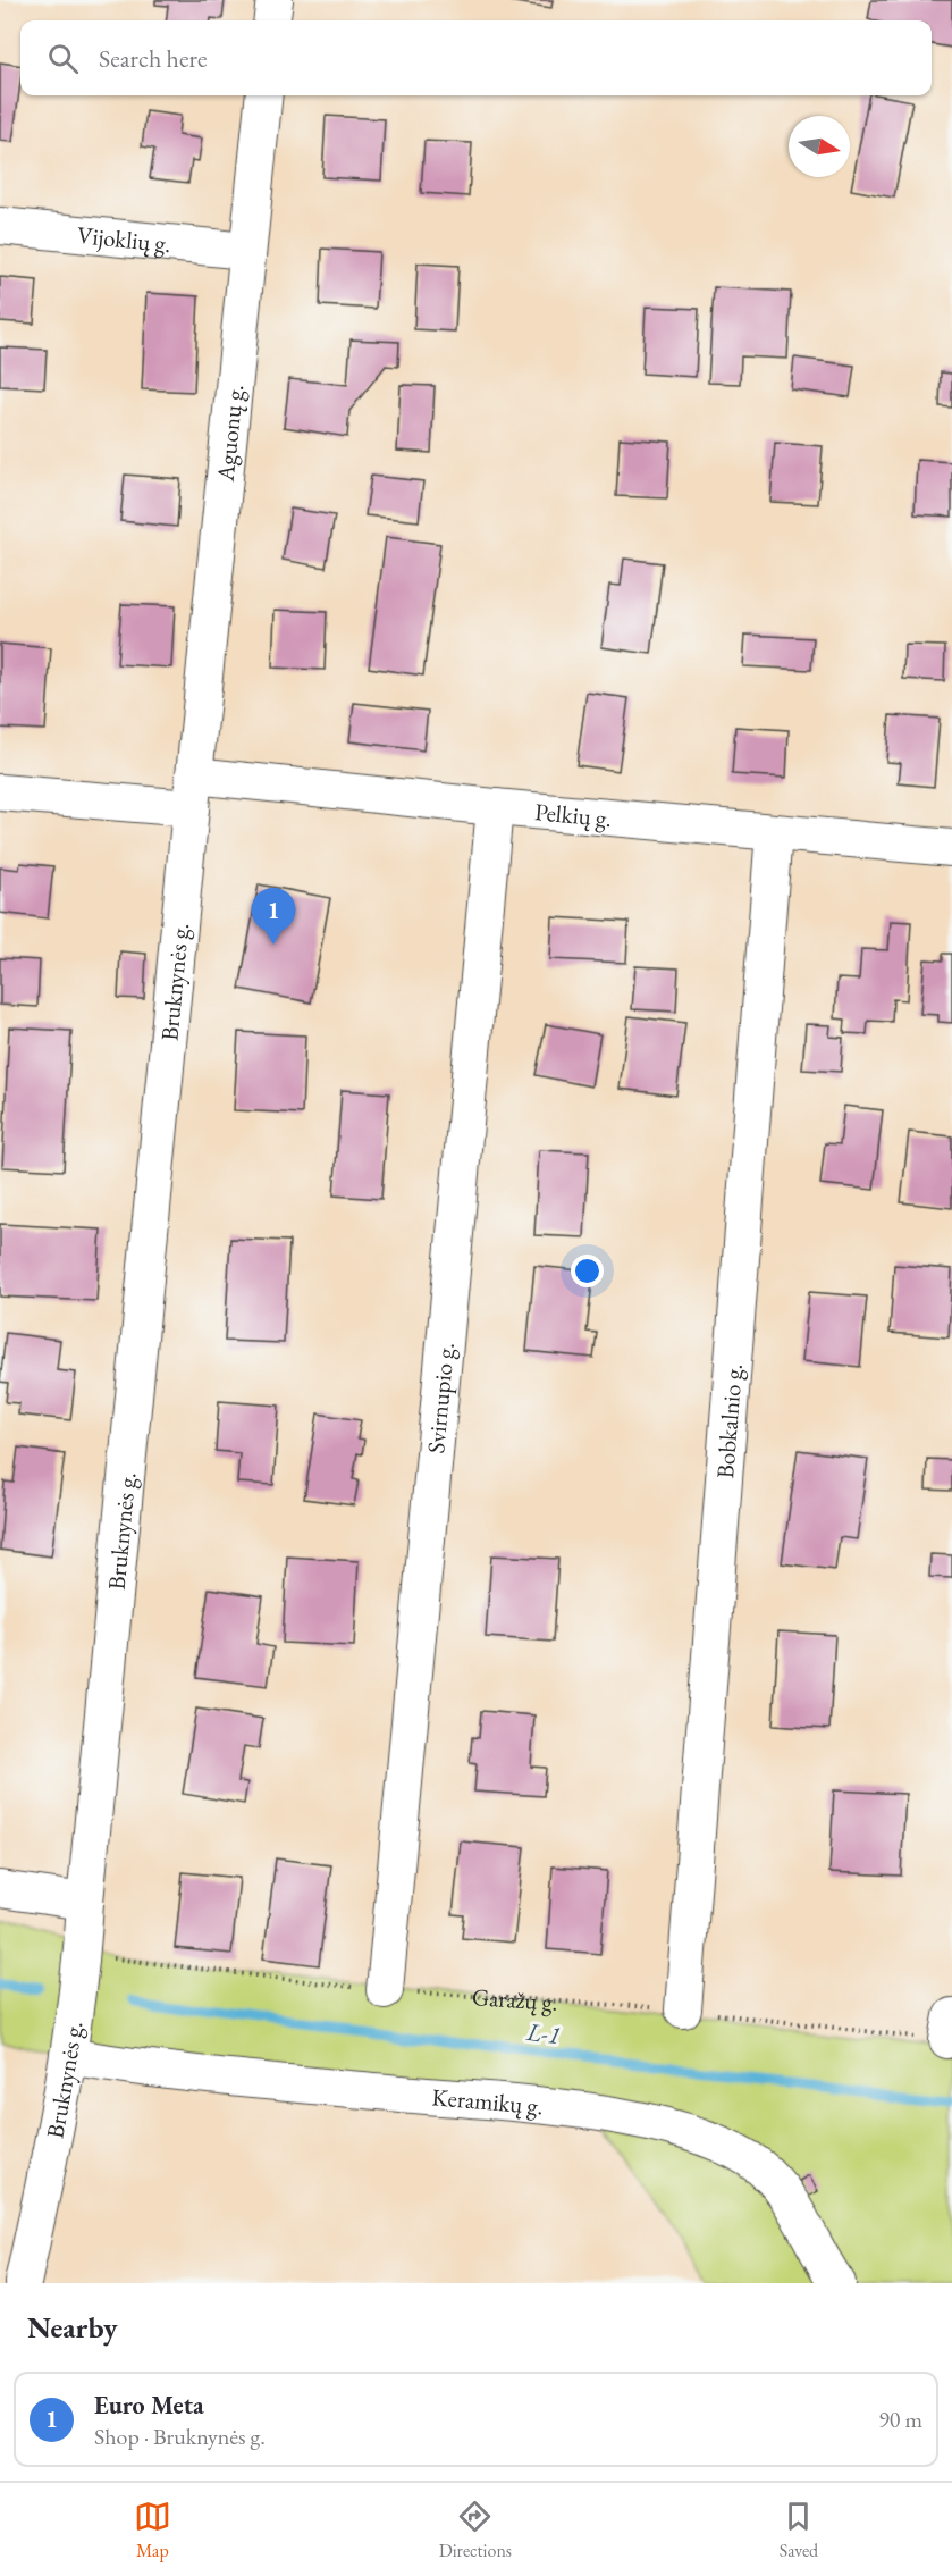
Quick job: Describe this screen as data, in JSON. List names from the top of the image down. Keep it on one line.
{"streets":{"street":["Vijoklių g.","Aguonų g.","Pelkių g.","Bruknynės g.","Svirnupio g.","Bobkalnio g.","Keramikų g."],"path":["Garažų g."]},"crossings":[["Vijoklių g.","Aguonų g."],["Aguonų g.","Pelkių g."],["Aguonų g.","Bruknynės g."],["Pelkių g.","Bruknynės g."],["Pelkių g.","Svirnupio g."],["Pelkių g.","Bobkalnio g."],["Bruknynės g.","Garažų g."],["Bruknynės g.","Keramikų g."],["Svirnupio g.","Garažų g."],["Bobkalnio g.","Garažų g."]],"water":["L-1"],"north":"right","page":{"search":"Search here","pins":"1","heading":"Nearby","list":[{"mark":"1","name":"Euro Meta","note":"Shop · Bruknynės g.","value":"90 m"}],"nav":["Map","Directions","Saved"]}}
